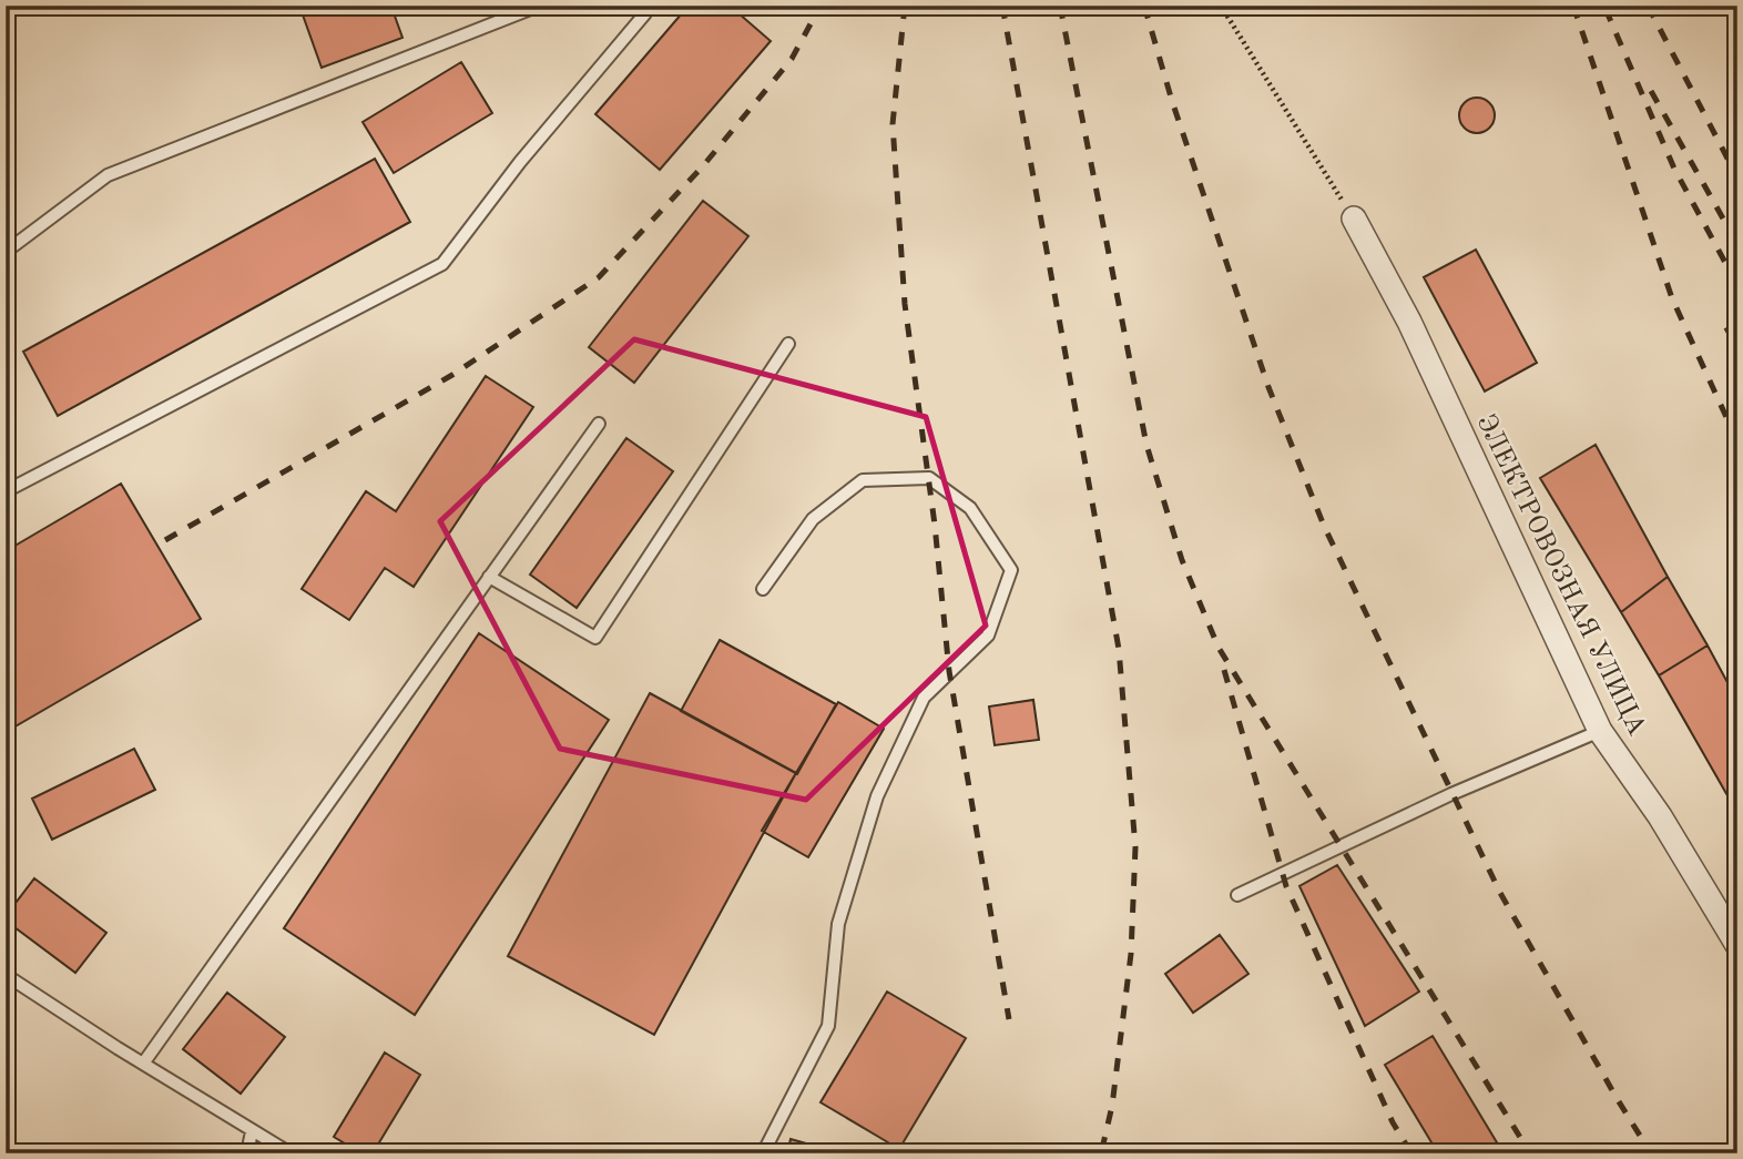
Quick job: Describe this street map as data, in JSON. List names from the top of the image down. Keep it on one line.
{"streets":{"street":["ЭЛЕКТРОВОЗНАЯ УЛИЦА"]}}
